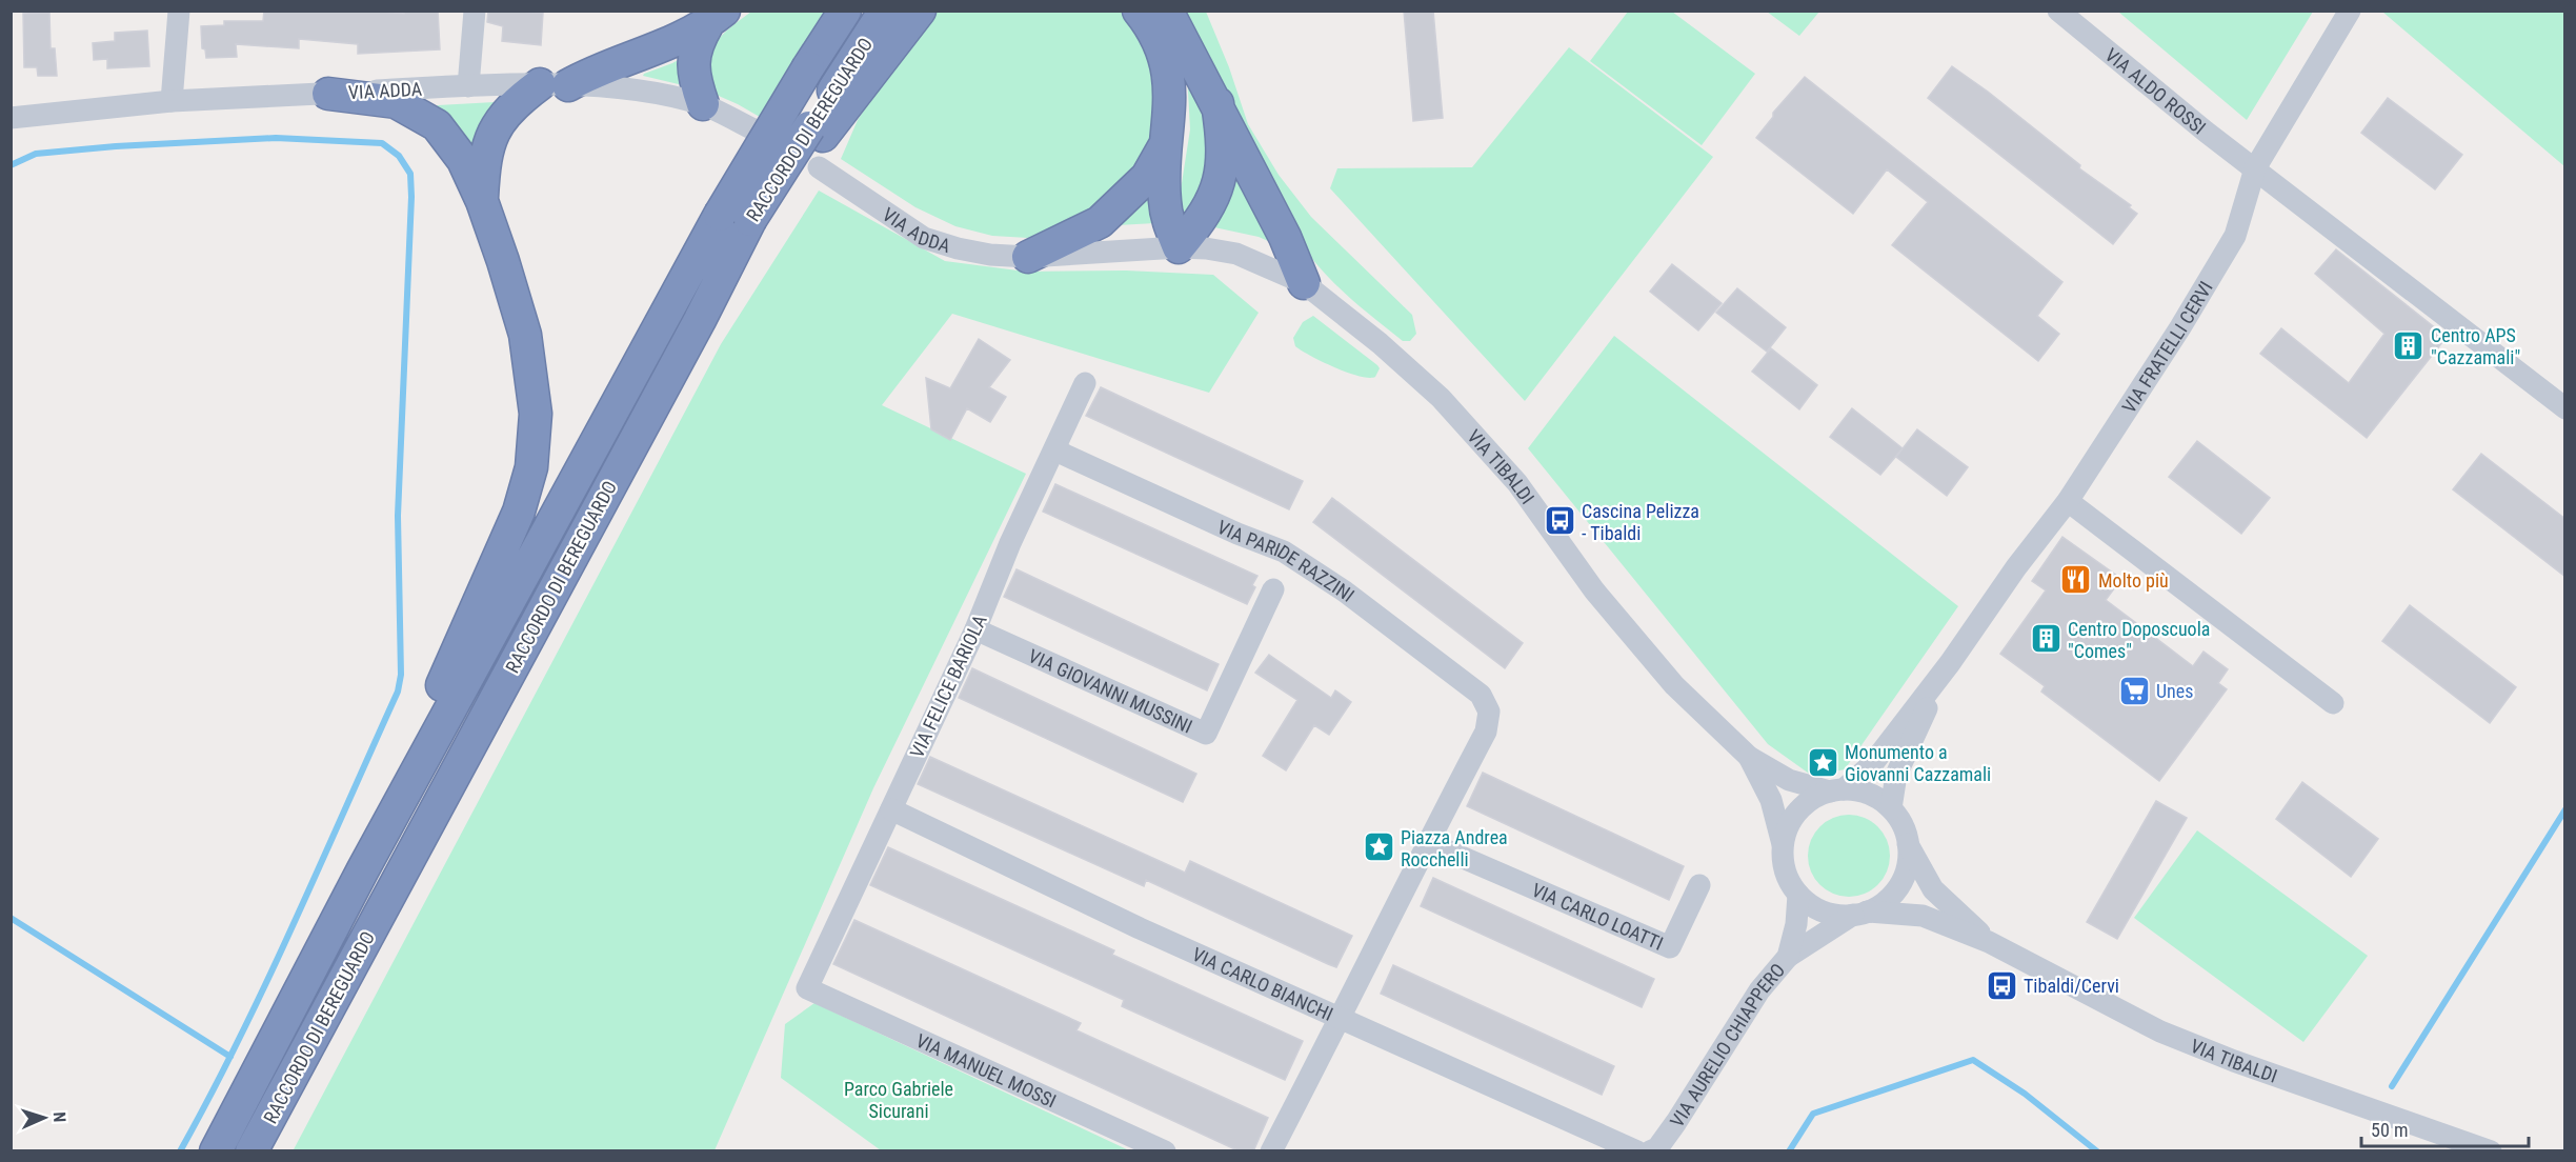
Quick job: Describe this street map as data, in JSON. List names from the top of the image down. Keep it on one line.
{"streets":{"highway":["RACCORDO DI BEREGUARDO"],"street":["VIA ADDA","VIA ALDO ROSSI","VIA FRATELLI CERVI","VIA TIBALDI","VIA PARIDE RAZZINI","VIA FELICE BARIOLA","VIA GIOVANNI MUSSINI","VIA CARLO LOATTI","VIA CARLO BIANCHI","VIA AURELIO CHIAPPERO","VIA MANUEL MOSSI"]},"crossings":[["VIA ADDA","VIA TIBALDI"],["VIA ALDO ROSSI","VIA FRATELLI CERVI"],["VIA FRATELLI CERVI","VIA TIBALDI"],["VIA FRATELLI CERVI","VIA AURELIO CHIAPPERO"],["VIA TIBALDI","VIA AURELIO CHIAPPERO"],["VIA PARIDE RAZZINI","VIA FELICE BARIOLA"],["VIA PARIDE RAZZINI","VIA CARLO LOATTI"],["VIA FELICE BARIOLA","VIA GIOVANNI MUSSINI"],["VIA FELICE BARIOLA","VIA CARLO BIANCHI"],["VIA FELICE BARIOLA","VIA MANUEL MOSSI"]],"parks":["Parco Gabriele Sicurani"],"places":{"building":["Centro APS \"Cazzamali\"","Centro Doposcuola \"Comes\""],"bus stop":["Cascina Pelizza - Tibaldi","Tibaldi/Cervi"],"restaurant":["Molto più"],"supermarket":["Unes"],"place":["Monumento a Giovanni Cazzamali","Piazza Andrea Rocchelli"]},"scale_bar":"50 m","north":"right"}
